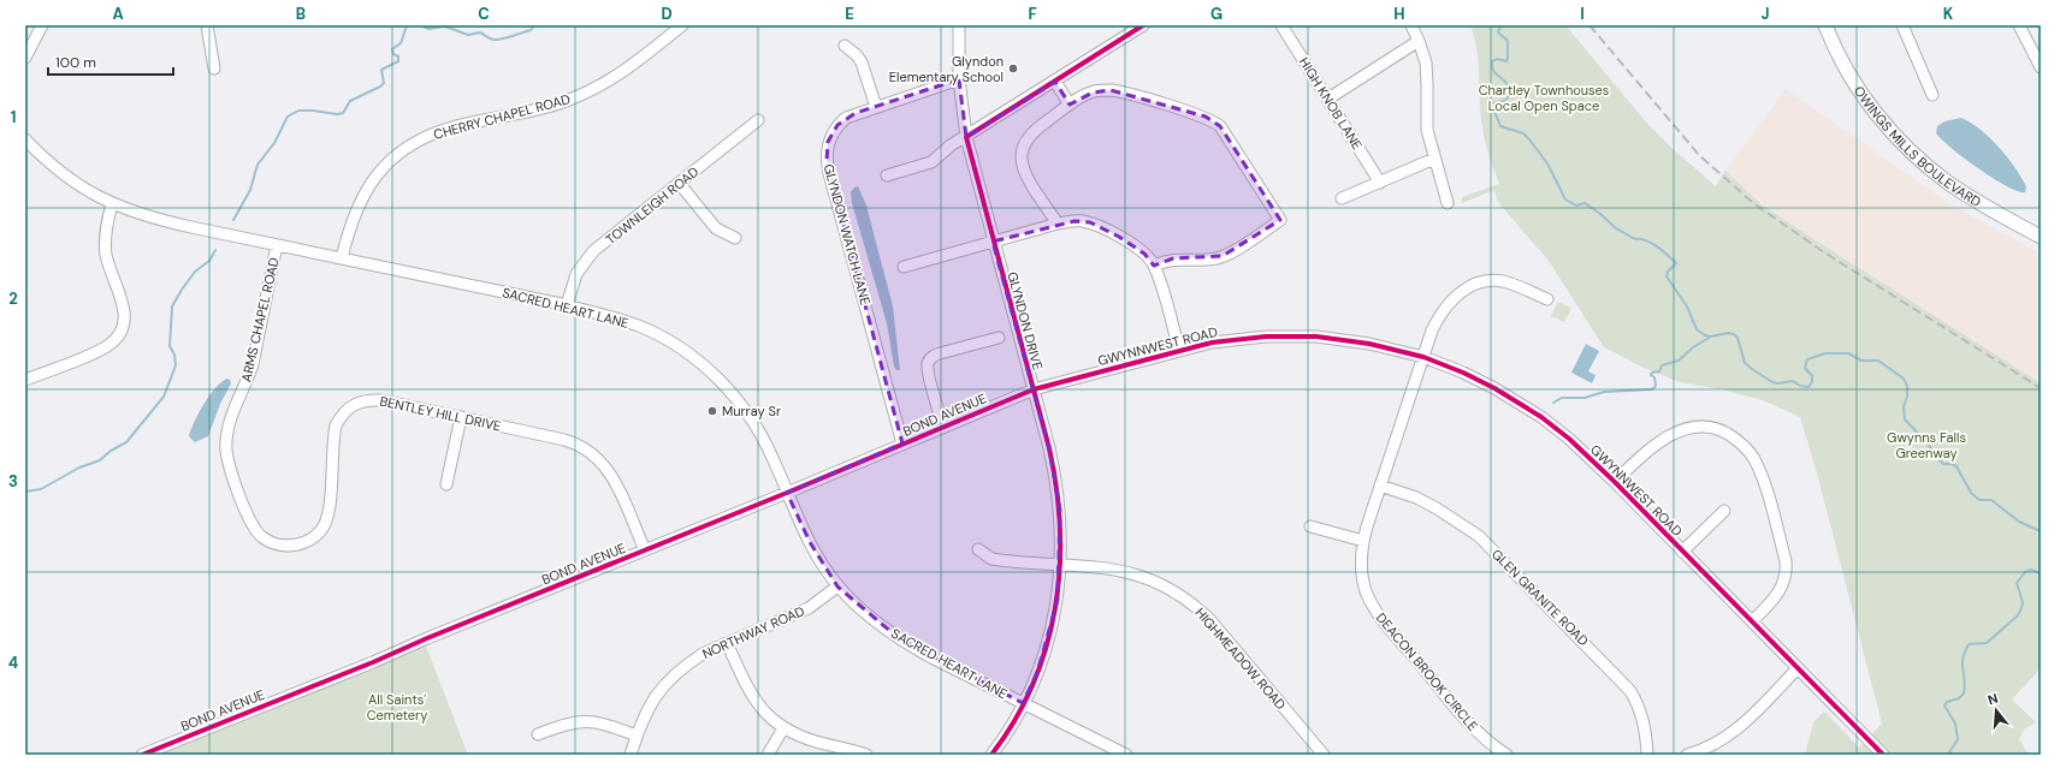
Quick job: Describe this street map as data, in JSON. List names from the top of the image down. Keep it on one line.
{"streets":{"main road":["OWINGS MILLS BOULEVARD"],"street":["HIGH KNOB LANE","CHERRY CHAPEL ROAD","TOWNLEIGH ROAD","GLYNDON WATCH LANE","SACRED HEART LANE","ARMS CHAPEL ROAD","GLYNDON DRIVE","GWYNNWEST ROAD","BENTLEY HILL DRIVE","BOND AVENUE","GLEN GRANITE ROAD","NORTHWAY ROAD","HIGHMEADOW ROAD","DEACON BROOK CIRCLE"]},"crossings":[["CHERRY CHAPEL ROAD","SACRED HEART LANE"],["TOWNLEIGH ROAD","SACRED HEART LANE"],["GLYNDON WATCH LANE","GLYNDON DRIVE"],["GLYNDON WATCH LANE","BOND AVENUE"],["SACRED HEART LANE","ARMS CHAPEL ROAD"],["SACRED HEART LANE","GLYNDON DRIVE"],["SACRED HEART LANE","BOND AVENUE"],["SACRED HEART LANE","NORTHWAY ROAD"],["ARMS CHAPEL ROAD","BENTLEY HILL DRIVE"],["GLYNDON DRIVE","GWYNNWEST ROAD"],["GLYNDON DRIVE","BOND AVENUE"],["GLYNDON DRIVE","HIGHMEADOW ROAD"],["GWYNNWEST ROAD","BOND AVENUE"],["GWYNNWEST ROAD","DEACON BROOK CIRCLE"],["BENTLEY HILL DRIVE","BOND AVENUE"],["GLEN GRANITE ROAD","DEACON BROOK CIRCLE"]],"parks":["Chartley Townhouses Local Open Space","Gwynns Falls Greenway","All Saints' Cemetery"],"places":["Glyndon Elementary School","Murray Sr"],"scale_bar":"100 m","north":"top","grid":{"columns":["A","B","C","D","E","F","G","H","I","J","K"],"rows":["1","2","3","4"]}}
